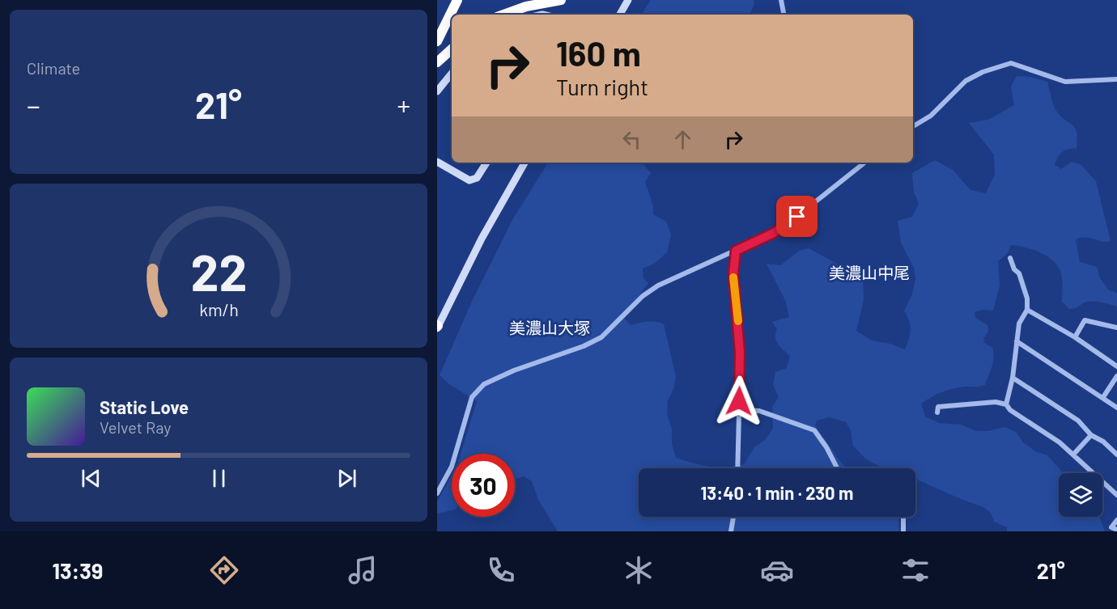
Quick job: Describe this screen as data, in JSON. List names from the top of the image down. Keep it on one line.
{"districts":["美濃山中尾","美濃山大塚"],"page":{"tile":"Climate","turn":["160 m","Turn right"],"heat":["−","21°","+"],"song":["Static Love","Velvet Ray"],"limit":"30","trip":"13:40 · 1 min · 230 m","tabs":["13:39","21°"],"gauge":["22","km/h"]}}
